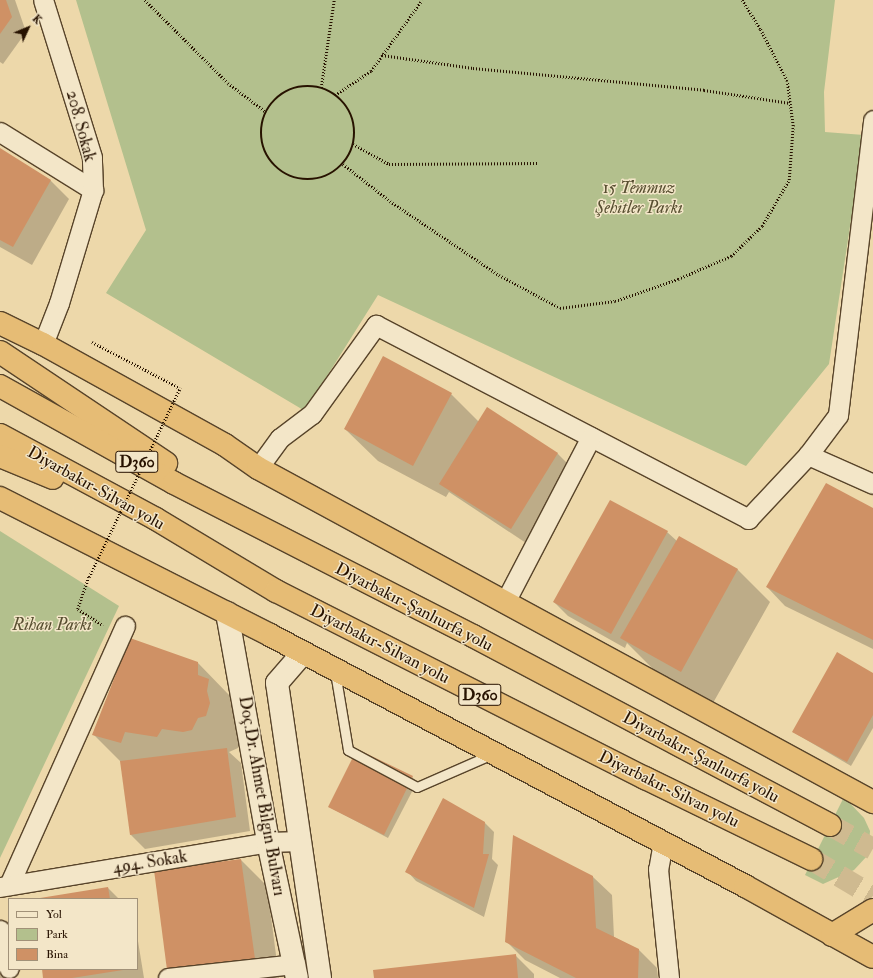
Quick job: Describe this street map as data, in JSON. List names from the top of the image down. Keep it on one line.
{"streets":{"highway":["D360","Diyarbakır-Silvan yolu","Diyarbakır-Şanlıurfa yolu"],"main road":["Doç.Dr. Ahmet Bilgin Bulvarı"],"street":["208. Sokak","494. Sokak"]},"crossings":[["Doç.Dr. Ahmet Bilgin Bulvarı","494. Sokak"]],"parks":["15 Temmuz Şehitler Parkı","Rihan Parkı"],"legend":["Yol","Park","Bina"],"north":"top right"}
